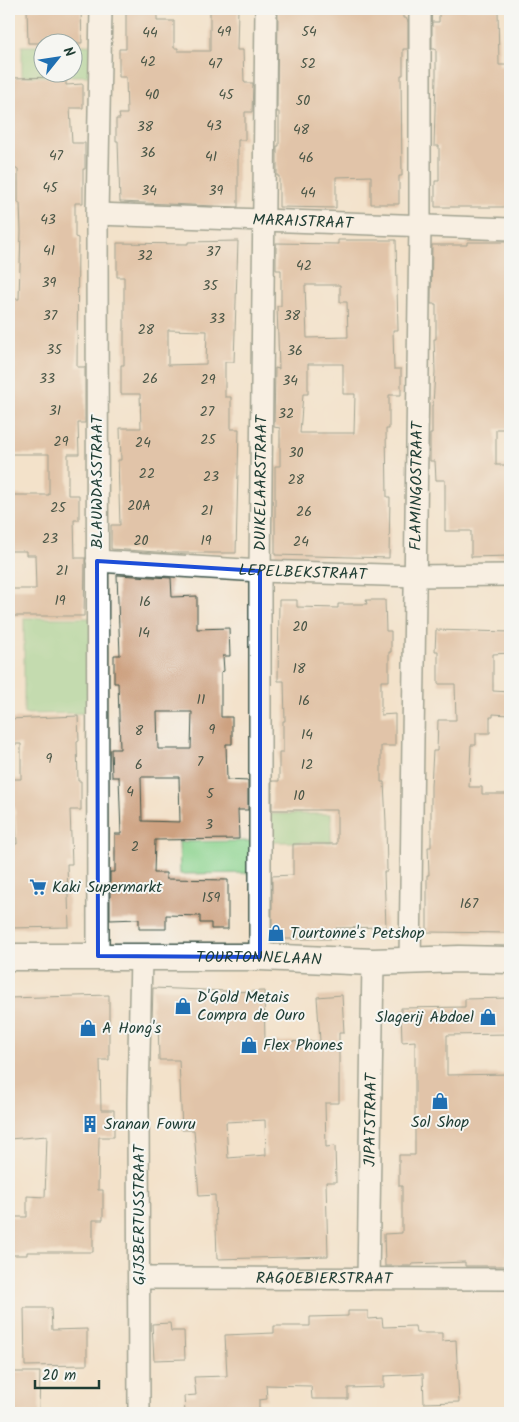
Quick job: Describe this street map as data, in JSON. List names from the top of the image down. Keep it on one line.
{"streets":{"street":["MARAISTRAAT","BLAUWDASSTRAAT","DUIKELAARSTRAAT","FLAMINGOSTRAAT","LEPELBEKSTRAAT","TOURTONNELAAN","JIPATSTRAAT","GIJSBERTUSSTRAAT","RAGOEBIERSTRAAT"]},"crossings":[["MARAISTRAAT","BLAUWDASSTRAAT"],["MARAISTRAAT","DUIKELAARSTRAAT"],["MARAISTRAAT","FLAMINGOSTRAAT"],["BLAUWDASSTRAAT","LEPELBEKSTRAAT"],["BLAUWDASSTRAAT","TOURTONNELAAN"],["DUIKELAARSTRAAT","LEPELBEKSTRAAT"],["DUIKELAARSTRAAT","TOURTONNELAAN"],["FLAMINGOSTRAAT","LEPELBEKSTRAAT"],["FLAMINGOSTRAAT","TOURTONNELAAN"],["TOURTONNELAAN","JIPATSTRAAT"],["TOURTONNELAAN","GIJSBERTUSSTRAAT"],["JIPATSTRAAT","RAGOEBIERSTRAAT"],["GIJSBERTUSSTRAAT","RAGOEBIERSTRAAT"]],"places":{"supermarket":["Kaki Supermarkt"],"shop":["Tourtonne's Petshop","D'Gold Metais Compra de Ouro","Slagerij Abdoel","A Hong's","Flex Phones","Sol Shop"],"building":["Sranan Fowru"]},"house_numbers":["49","54","44","42","47","52","40","45","50","43","38","48","36","47","41","46","45","34","39","44","43","41","37","32","42","39","35","37","38","33","28","35","36","33","26","29","34","31","27","32","25","29","24","30","22","23","28","20A","25","21","26","23","20","19","24","21","19","16","20","14","18","11","16","9","8","14","9","7","6","12","4","5","10","3","2","159","167"],"scale_bar":"20 m","north":"top right"}
